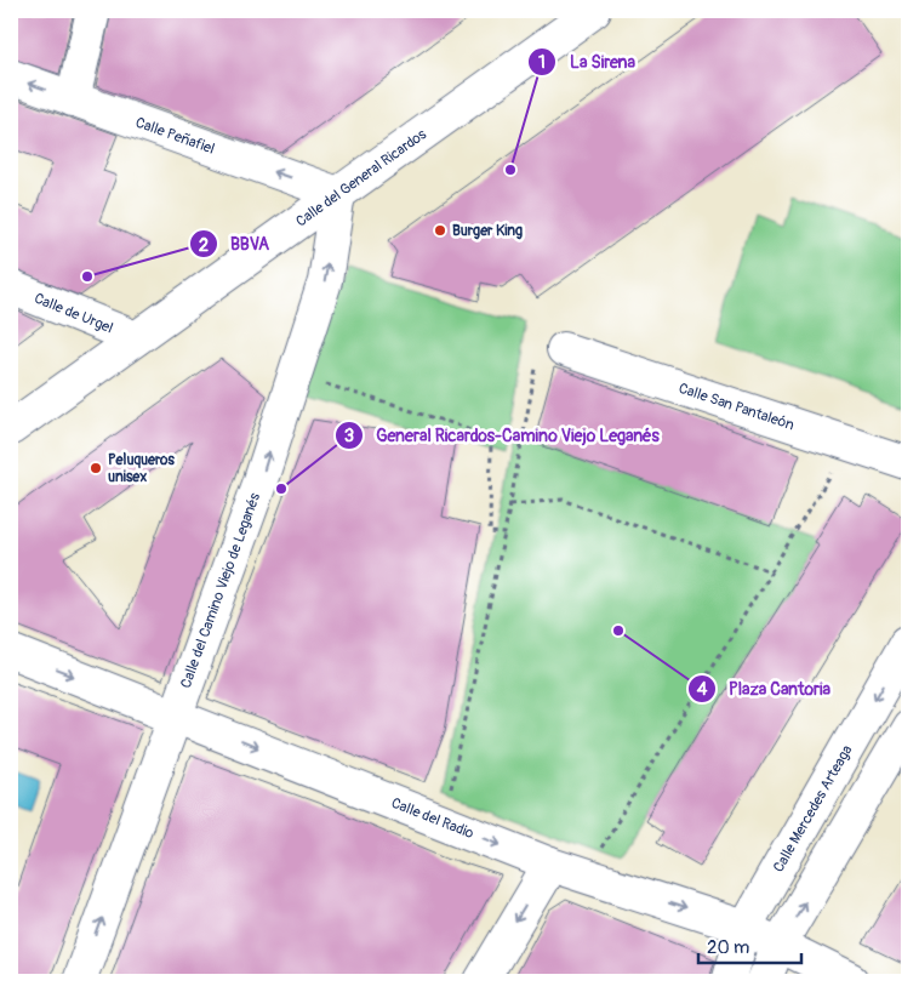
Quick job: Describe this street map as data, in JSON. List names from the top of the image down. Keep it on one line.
{"streets":{"street":["Calle Peñafiel","Calle del General Ricardos","Calle de Urgel","Calle San Pantaleón","Calle del Camino Viejo de Leganés","Calle Mercedes Arteaga","Calle del Radio"]},"crossings":[["Calle Peñafiel","Calle del General Ricardos"],["Calle Peñafiel","Calle del Camino Viejo de Leganés"],["Calle del General Ricardos","Calle de Urgel"],["Calle del General Ricardos","Calle del Camino Viejo de Leganés"],["Calle del Camino Viejo de Leganés","Calle del Radio"],["Calle Mercedes Arteaga","Calle del Radio"]],"one_way":["Calle Peñafiel","Calle del Camino Viejo de Leganés","Calle del Radio"],"places":["La Sirena","Burger King","BBVA","Peluqueros unisex","General Ricardos-Camino Viejo Leganés","Plaza Cantoria"],"scale_bar":"20 m"}
